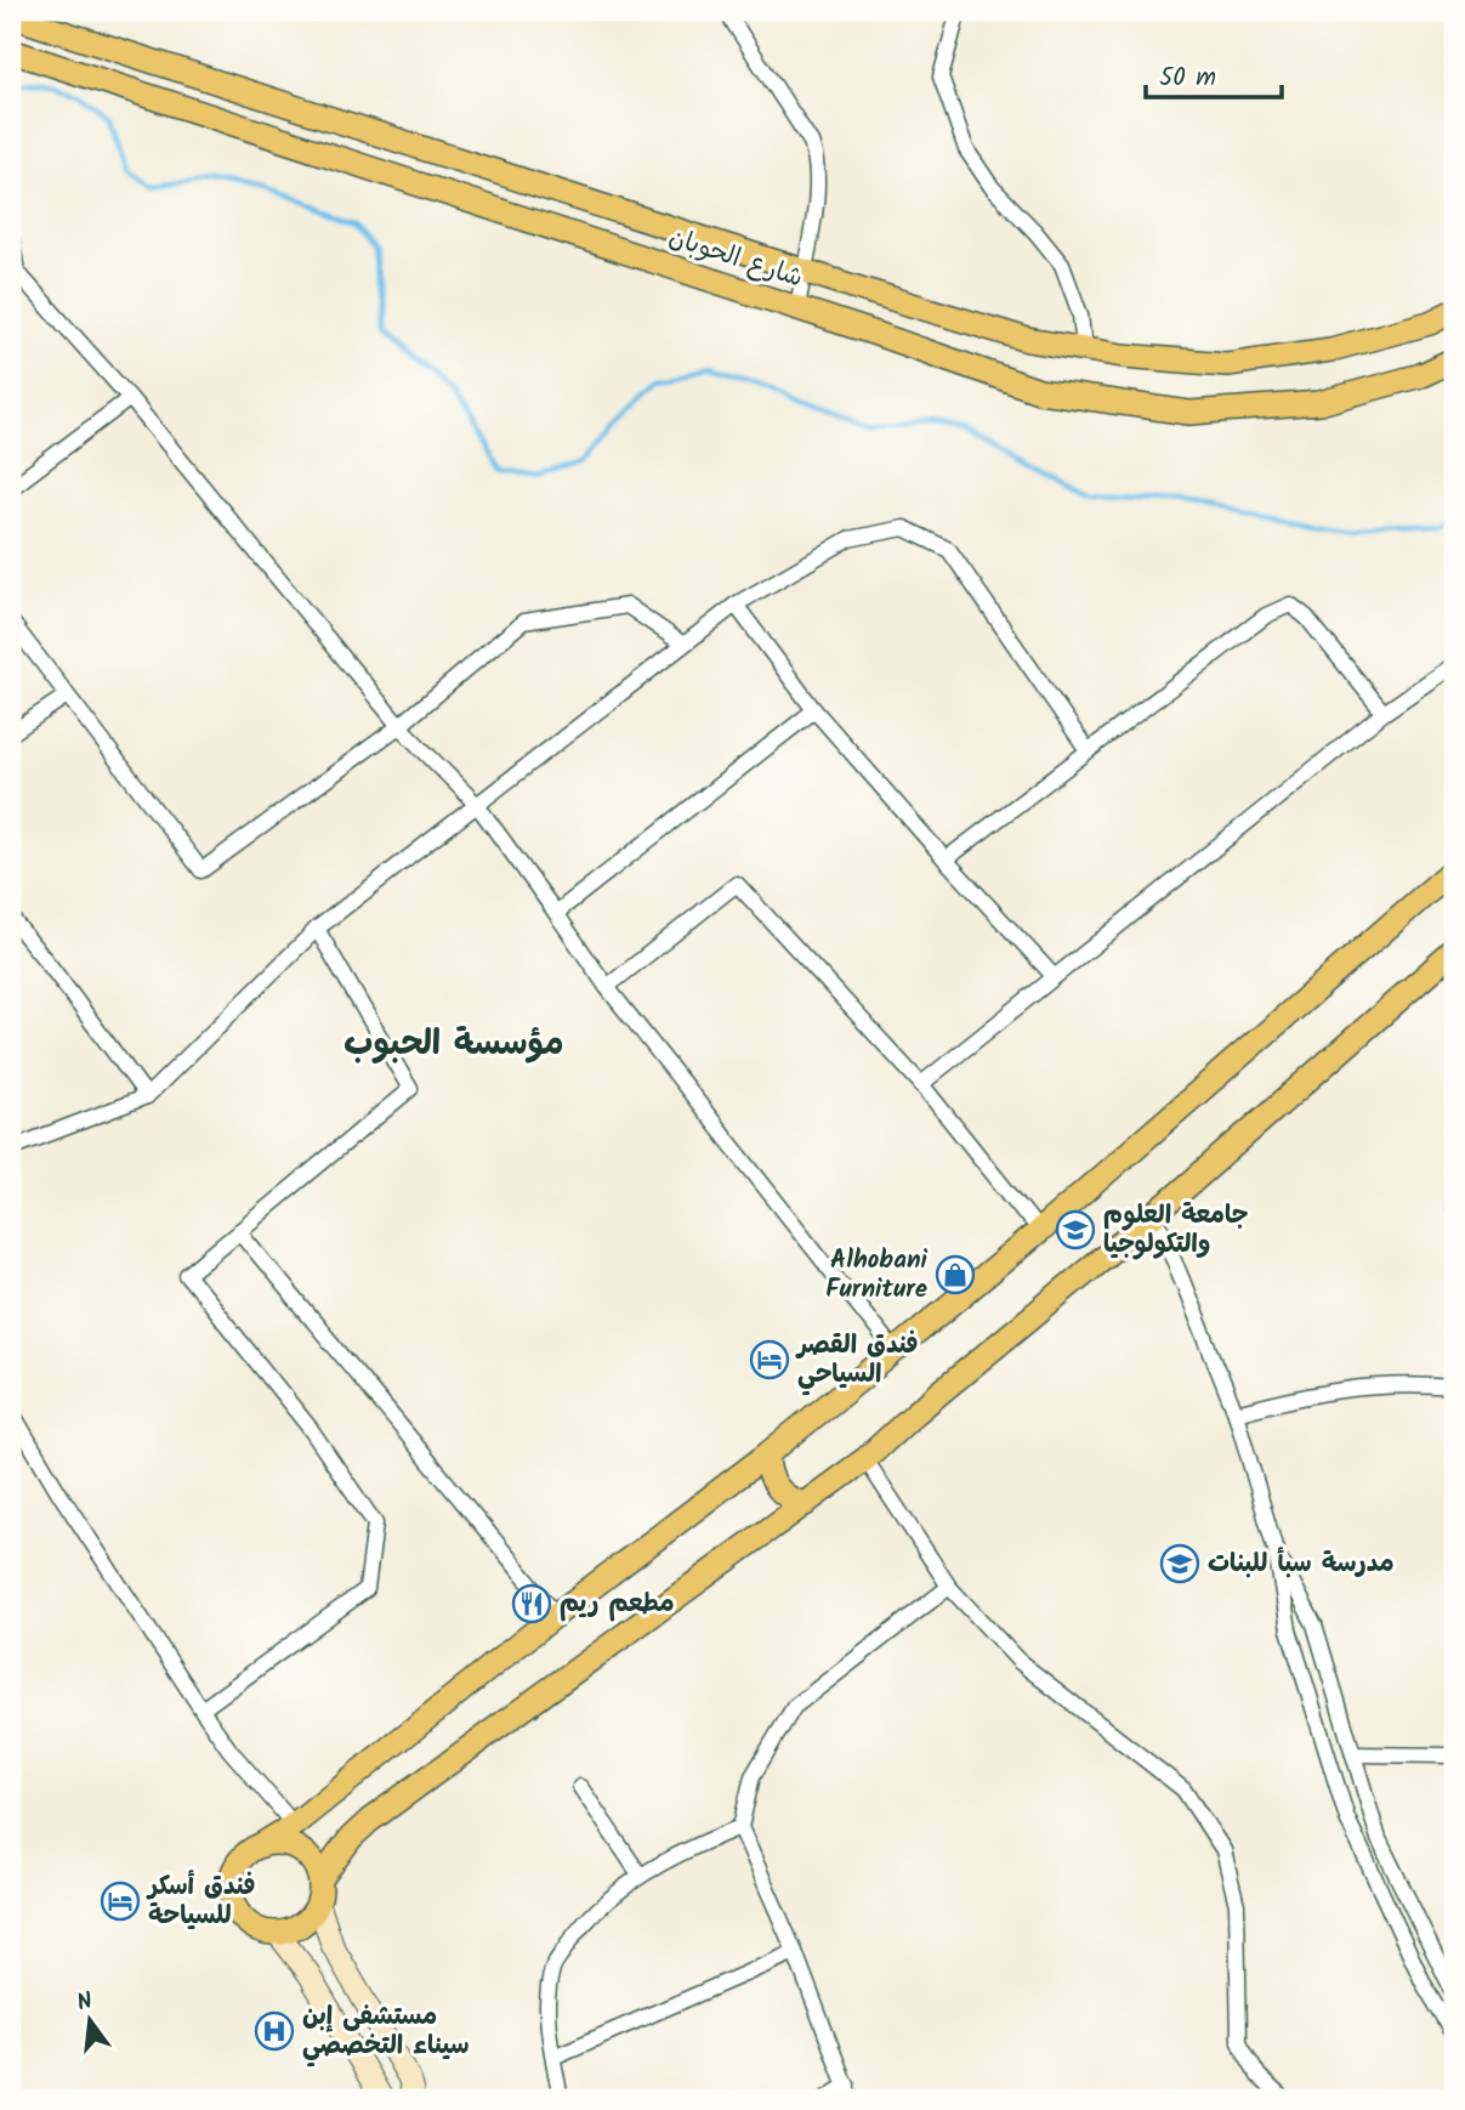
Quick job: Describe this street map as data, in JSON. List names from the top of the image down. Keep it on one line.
{"streets":{"main road":["شارع الحوبان"]},"districts":["مؤسسة الحبوب"],"places":{"school or university":["جامعة العلوم والتكولوجيا","مدرسة سبأ للبنات"],"shop":["Alhobani Furniture"],"hotel":["فندق القصر السياحي","فندق أسكر للسياحة"],"restaurant":["مطعم ريم"],"hospital":["مستشفى إبن سيناء التخصصي"]},"scale_bar":"50 m","north":"top"}
